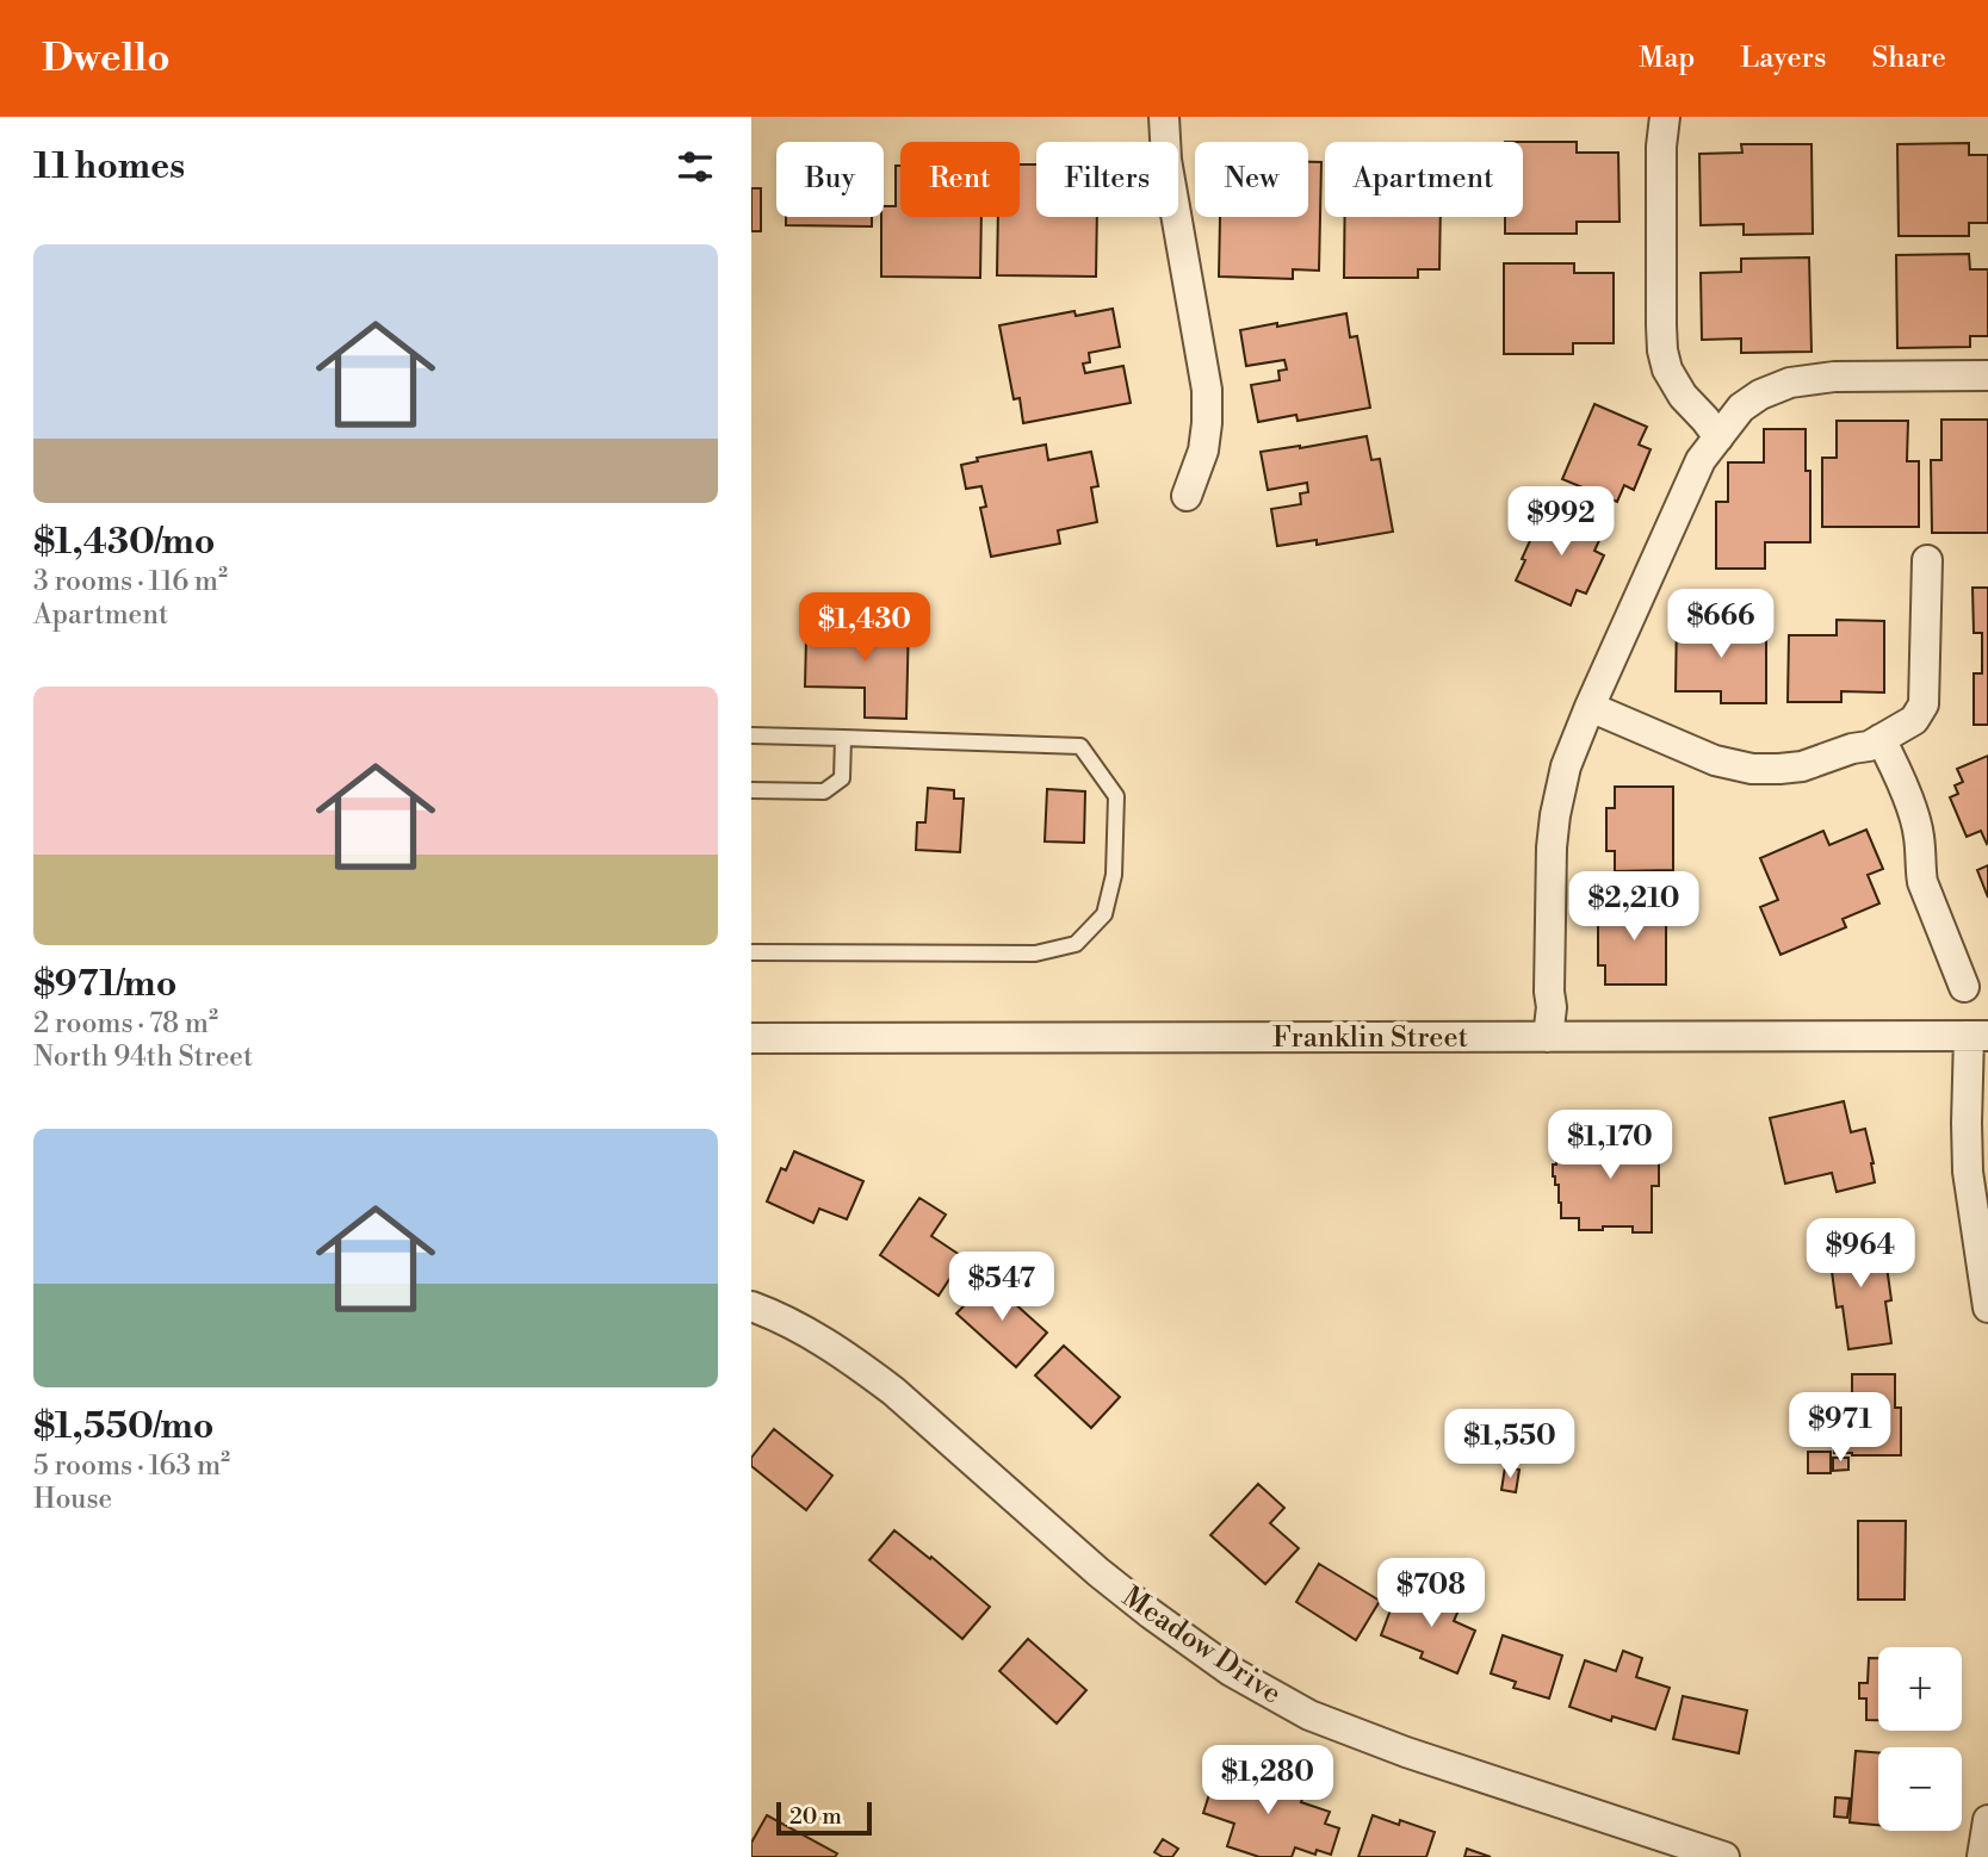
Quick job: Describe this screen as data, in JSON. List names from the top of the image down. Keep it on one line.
{"streets":{"street":["Franklin Street","Meadow Drive"]},"scale_bar":"20 m","page":{"header":"Dwello","nav":["Map","Layers","Share"],"heading":"11 homes","chip":["Buy","Rent","Filters","New","Apartment"],"list":[{"name":"$1,430/mo","note":"3 rooms · 116 m² · Apartment"},{"name":"$971/mo","note":"2 rooms · 78 m² · North 94th Street"},{"name":"$1,550/mo","note":"5 rooms · 163 m² · House"}],"price":["$992","$666","$1,430","$2,210","$1,170","$964","$547","$971","$1,550","$708","$1,280"],"map_buttons":["+","−"],"scale":"20 m"}}
